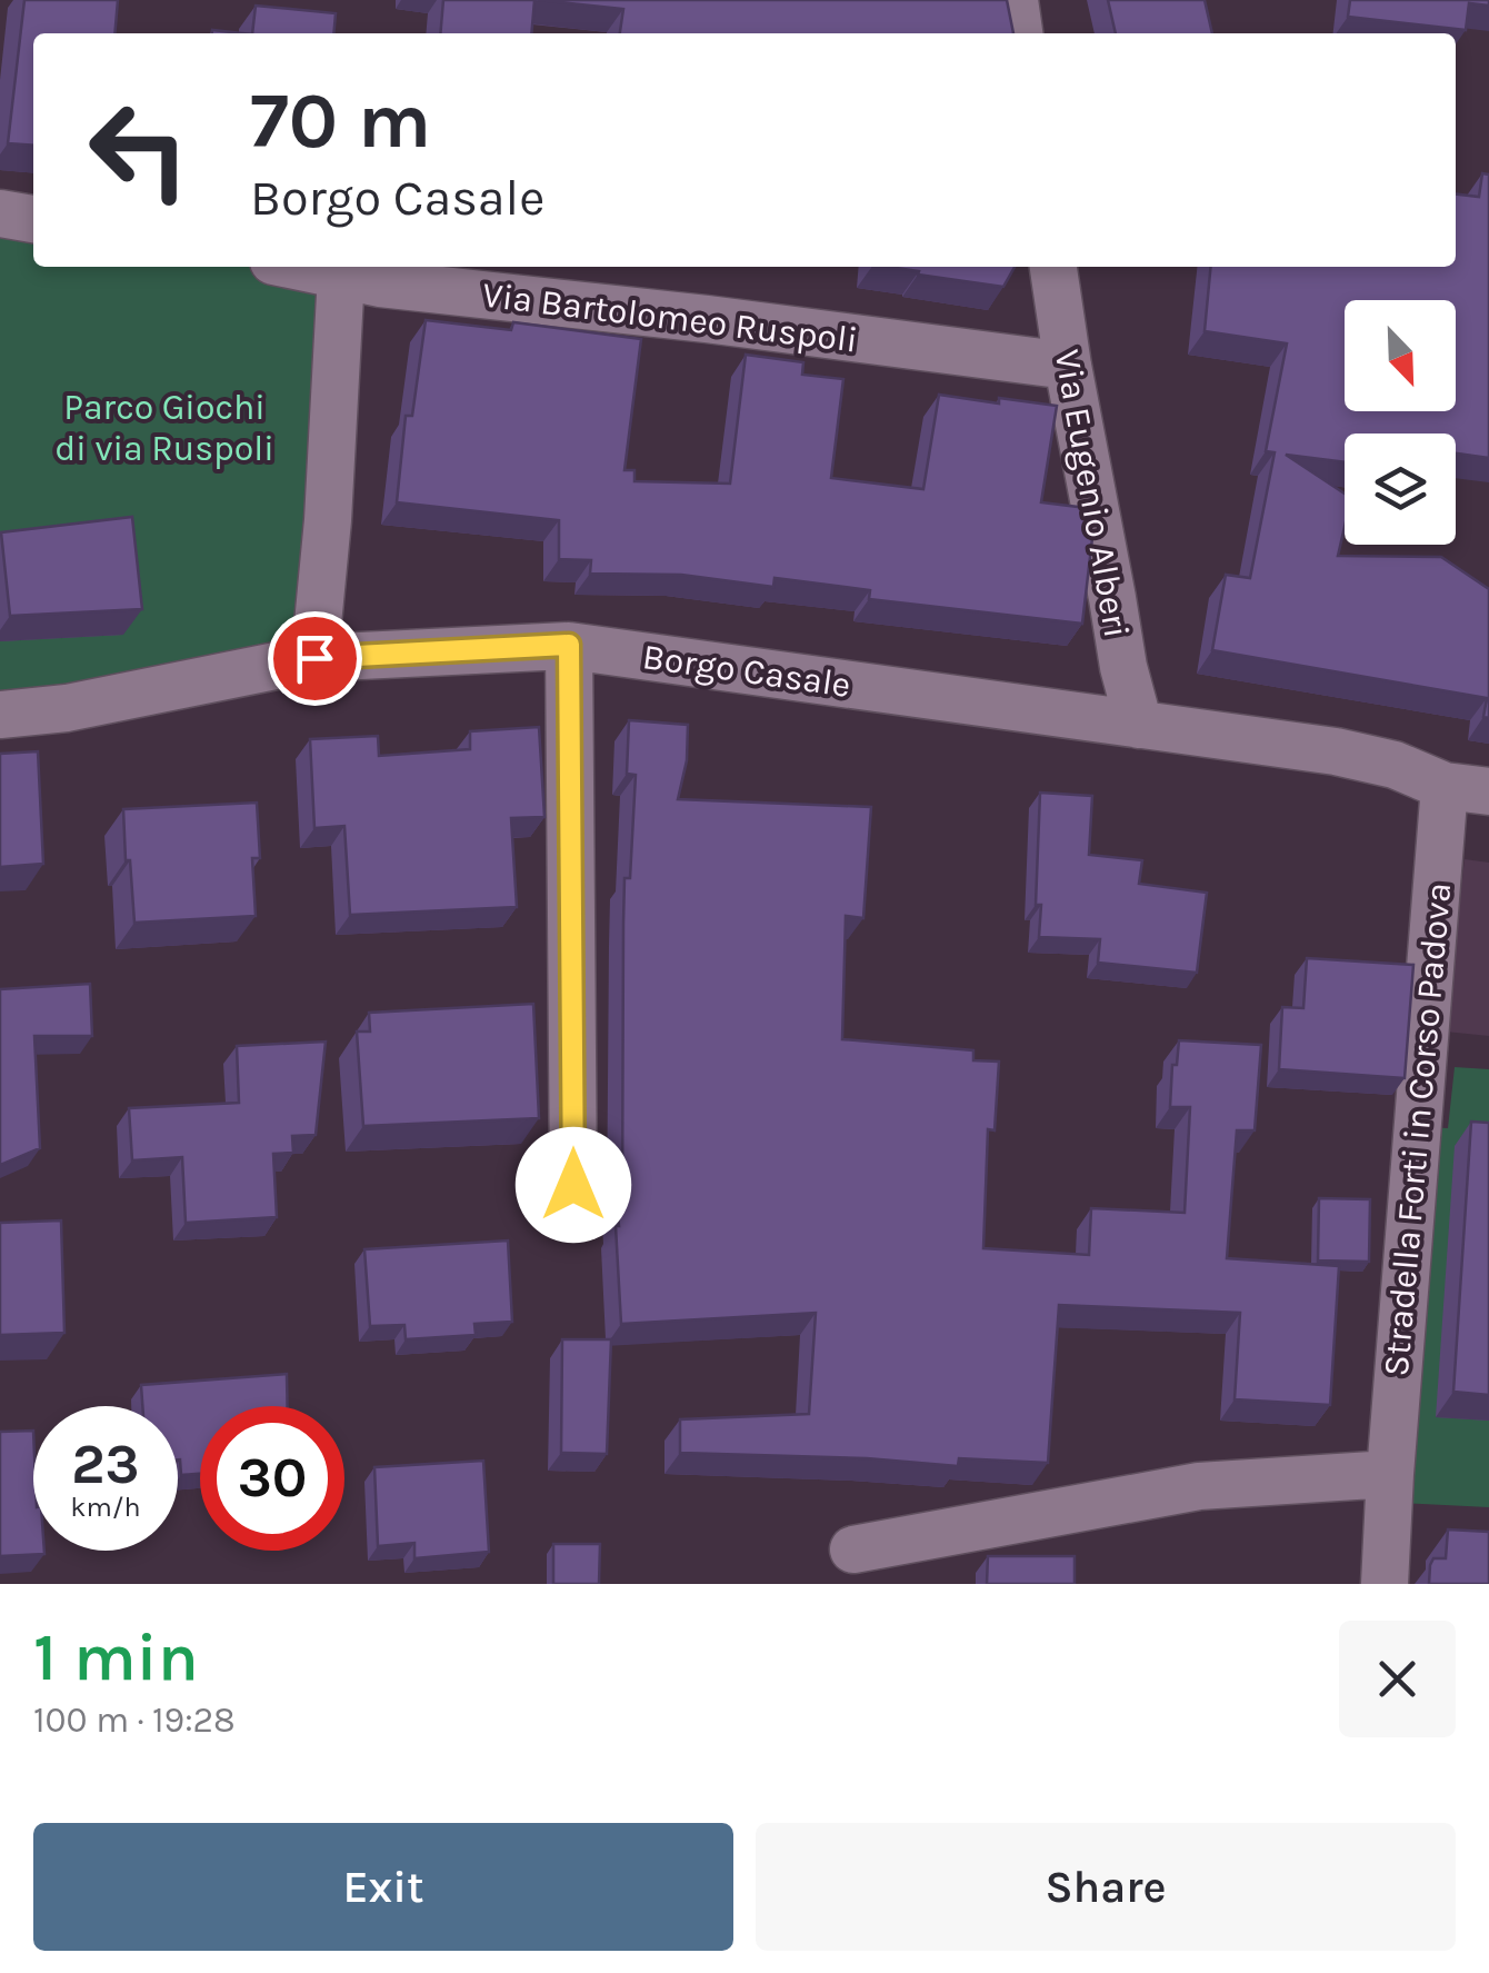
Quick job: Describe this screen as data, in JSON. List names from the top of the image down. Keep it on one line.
{"streets":{"street":["Via Bartolomeo Ruspoli","Via Eugenio Alberi","Borgo Casale","Stradella Forti in Corso Padova"]},"crossings":[["Via Bartolomeo Ruspoli","Via Eugenio Alberi"],["Via Eugenio Alberi","Borgo Casale"],["Borgo Casale","Stradella Forti in Corso Padova"]],"parks":["Parco Giochi di via Ruspoli"],"north":"bottom right","page":{"turn":["70 m","Borgo Casale"],"speed":"23 km/h","limit":"30","heading":["1 min","100 m · 19:28"],"buttons":["Exit","Share"]}}
